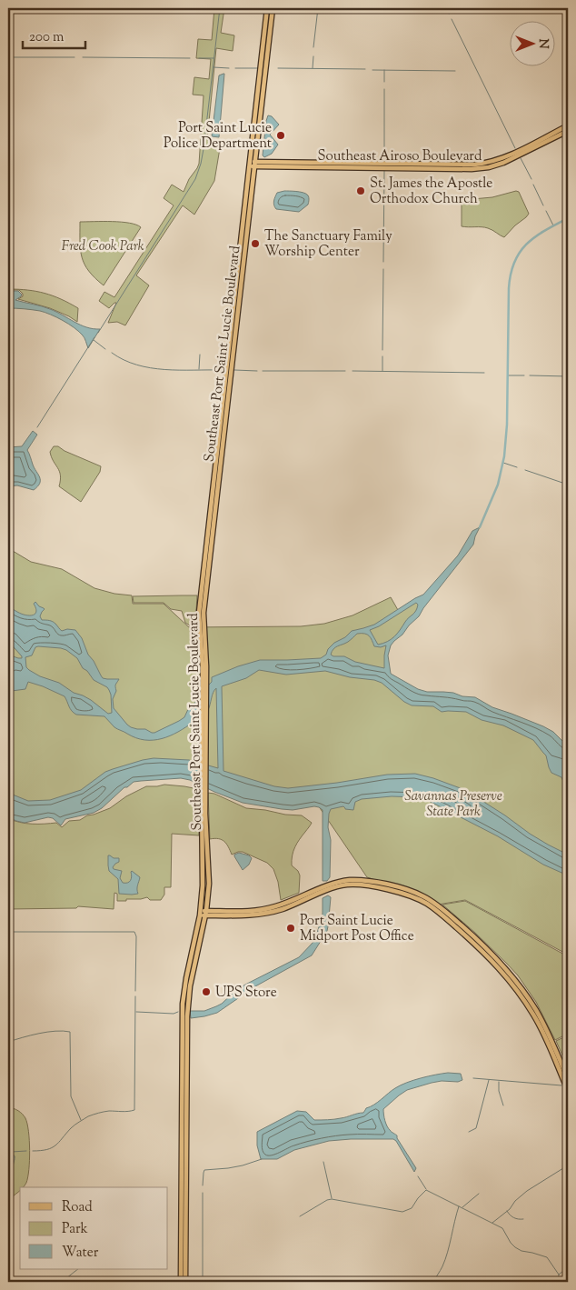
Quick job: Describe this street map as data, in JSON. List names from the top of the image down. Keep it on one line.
{"streets":{"main road":["Southeast Airoso Boulevard","Southeast Port Saint Lucie Boulevard"]},"crossings":[["Southeast Airoso Boulevard","Southeast Port Saint Lucie Boulevard"]],"parks":["Fred Cook Park","Savannas Preserve State Park"],"places":["Port Saint Lucie Police Department","St. James the Apostle Orthodox Church","The Sanctuary Family Worship Center","Port Saint Lucie Midport Post Office","UPS Store"],"legend":["Road","Park","Water"],"scale_bar":"200 m","north":"right"}
